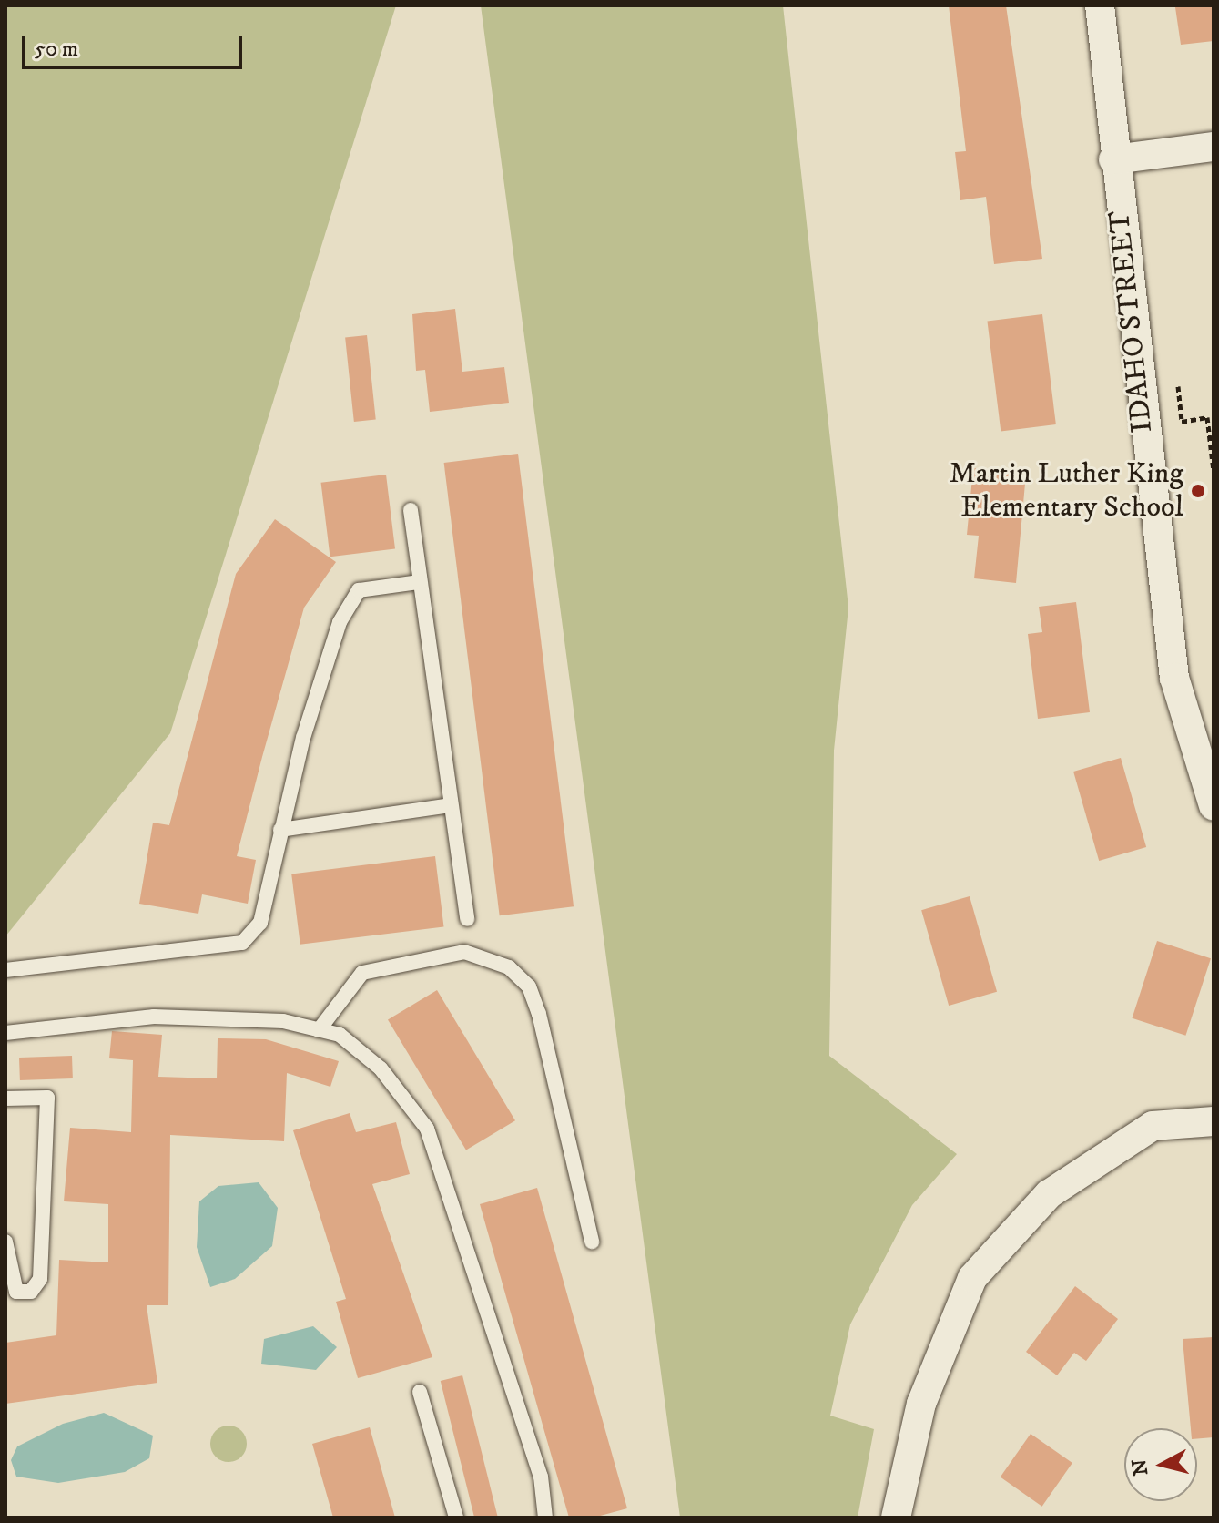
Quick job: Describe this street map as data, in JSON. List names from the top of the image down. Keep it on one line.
{"streets":{"street":["IDAHO STREET"]},"places":["Martin Luther King Elementary School"],"scale_bar":"50 m","north":"left"}
